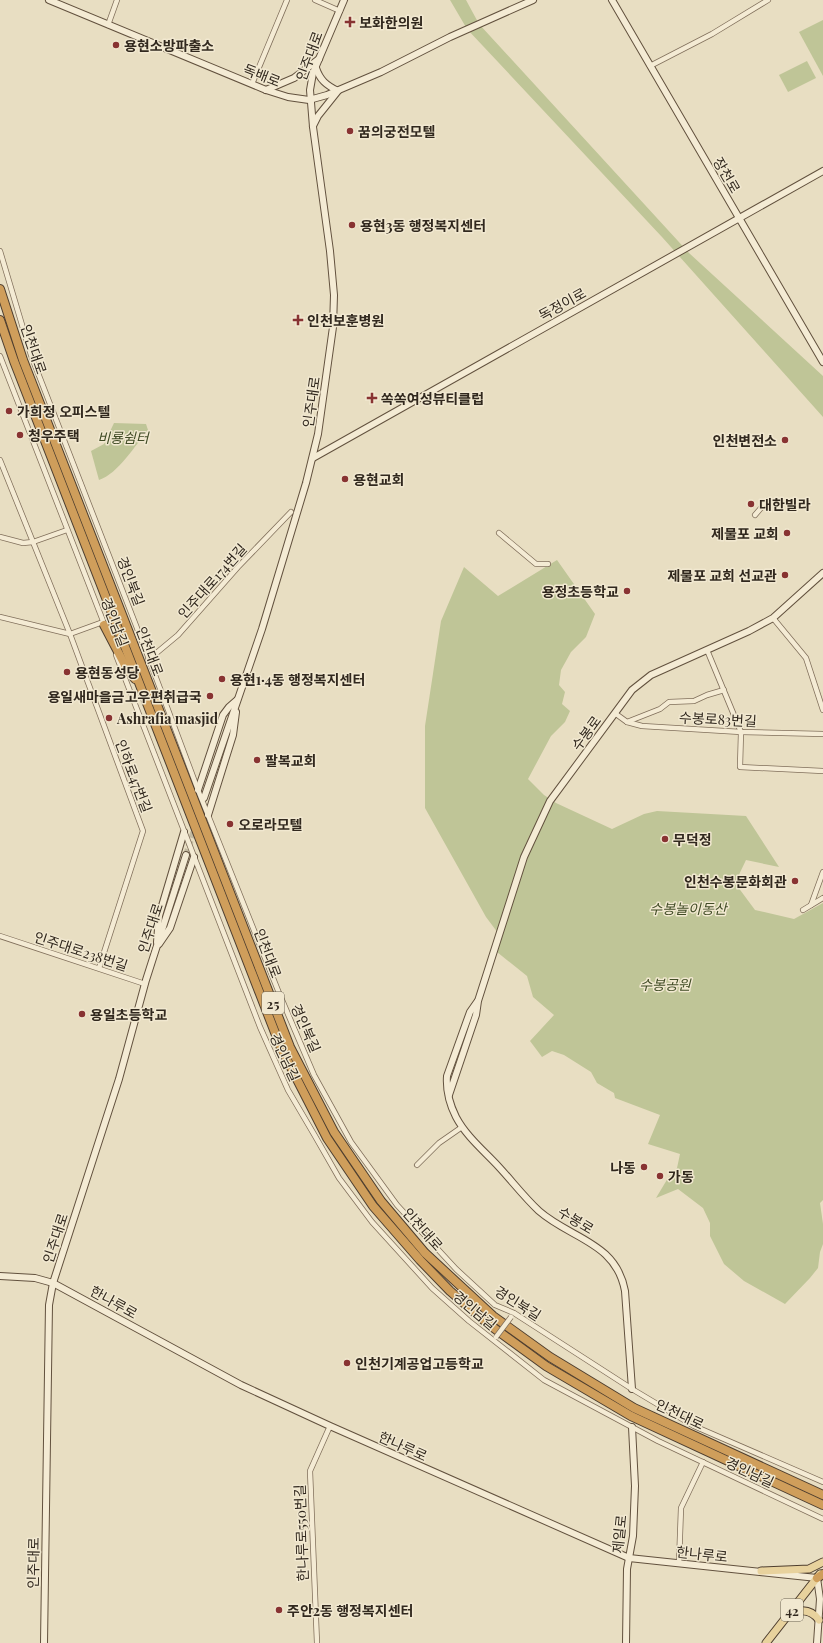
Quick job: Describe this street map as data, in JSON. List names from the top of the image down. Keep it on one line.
{"streets":{"highway":["인천대로","25"],"main road":["인주대로","독배로","장천로","독정이로","수봉로","한나루로","제일로","42"],"street":["경인북길","인주대로174번길","경인남길","수봉로83번길","인하로47번길","인주대로238번길","한나루로550번길"]},"crossings":[["인주대로","독배로"],["인주대로","독정이로"],["인주대로","인주대로174번길"],["인주대로","인주대로238번길"],["인주대로","한나루로"],["장천로","독정이로"],["경인북길","인주대로174번길"],["경인북길","수봉로"],["경인남길","제일로"],["수봉로83번길","수봉로"],["인하로47번길","인주대로238번길"],["한나루로","한나루로550번길"],["한나루로","제일로"],["한나루로","42"]],"parks":["비룡쉼터","수봉놀이동산","수봉공원"],"places":{"health":["보화한의원","인천보훈병원","쏙쏙여성뷰티클럽"],"other":["용현소방파출소","꿈의궁전모텔","용현3동 행정복지센터","가희정 오피스텔","청우주택","인천변전소","용현교회","대한빌라","제물포 교회","제물포 교회 선교관","용정초등학교","용현동성당","용현1·4동 행정복지센터","용일새마을금고우편취급국","Ashrafia masjid","팔복교회","오로라모텔","무덕정","인천수봉문화회관","용일초등학교","나동","가동","인천기계공업고등학교","주안2동 행정복지센터"]}}
